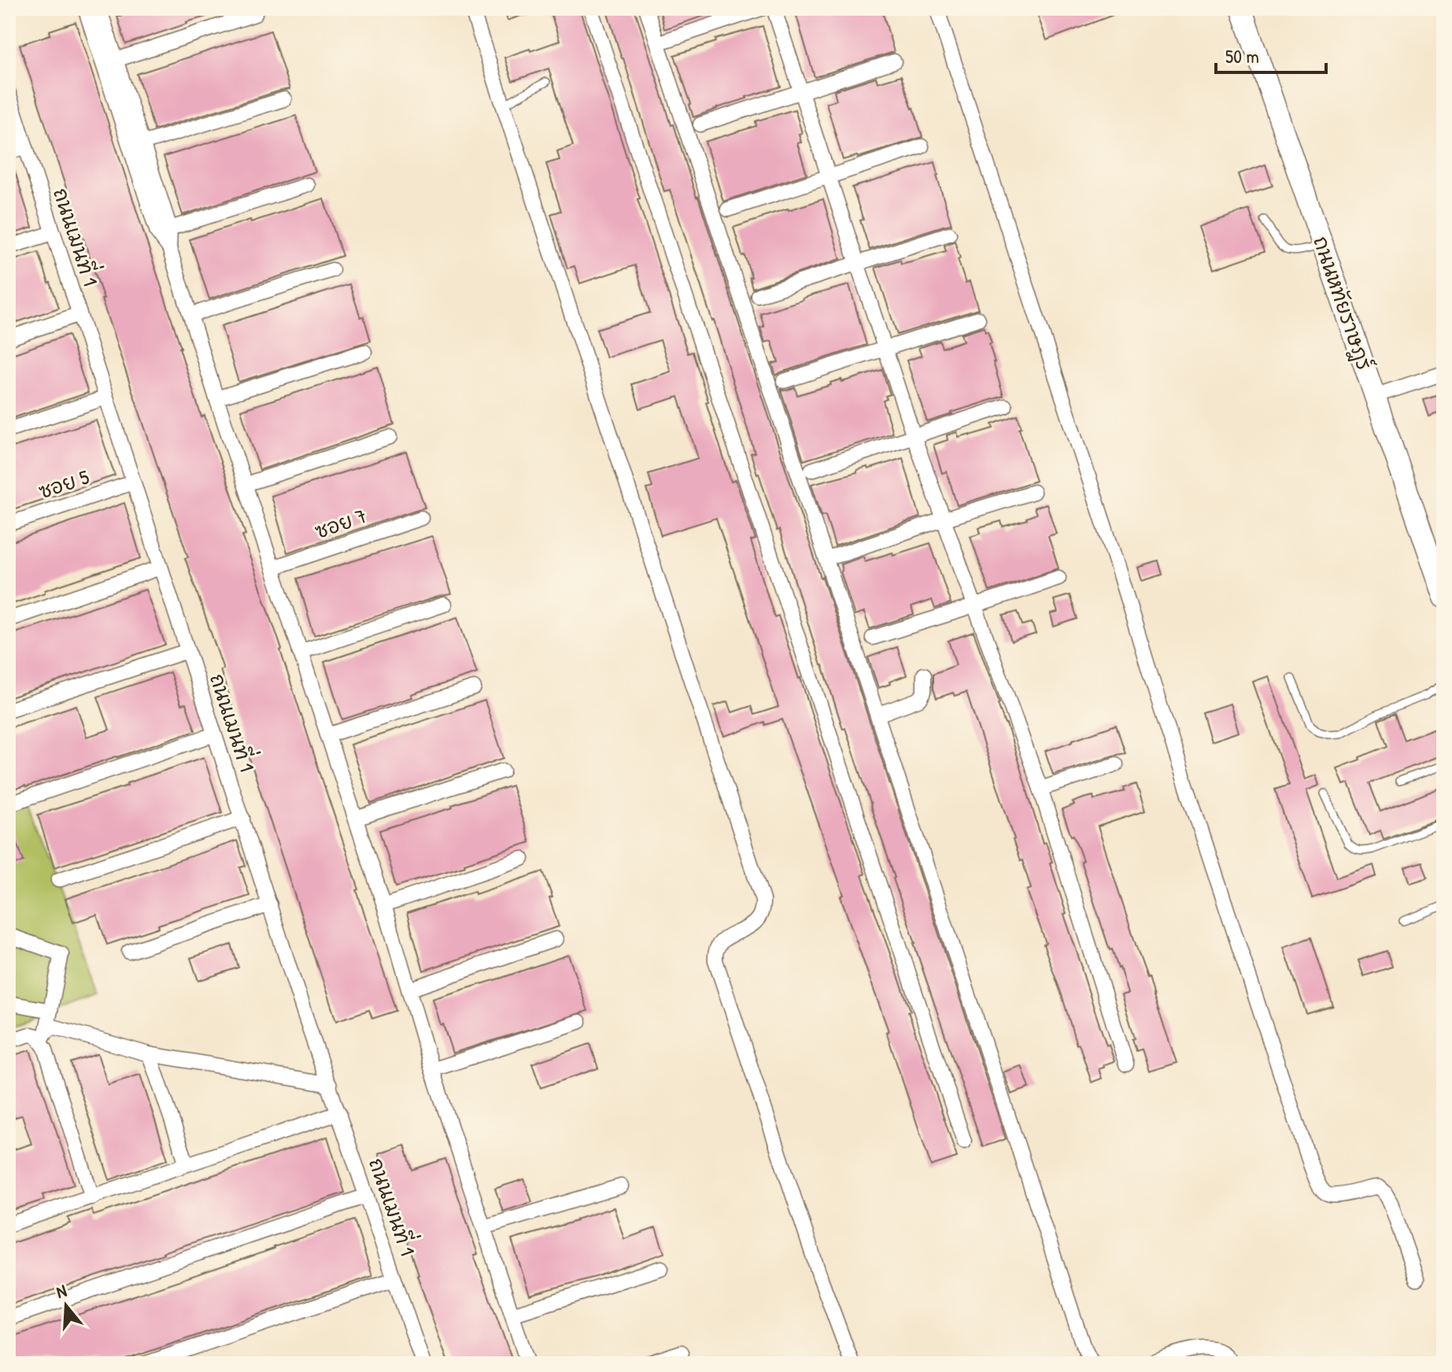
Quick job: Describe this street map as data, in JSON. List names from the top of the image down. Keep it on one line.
{"streets":{"main road":["ถนนหทัยราษฎร์"],"street":["ถนนเมนที่ 1","ซอย 5","ซอย 7"]},"crossings":[["ถนนเมนที่ 1","ซอย 5"]],"scale_bar":"50 m","north":"top"}
